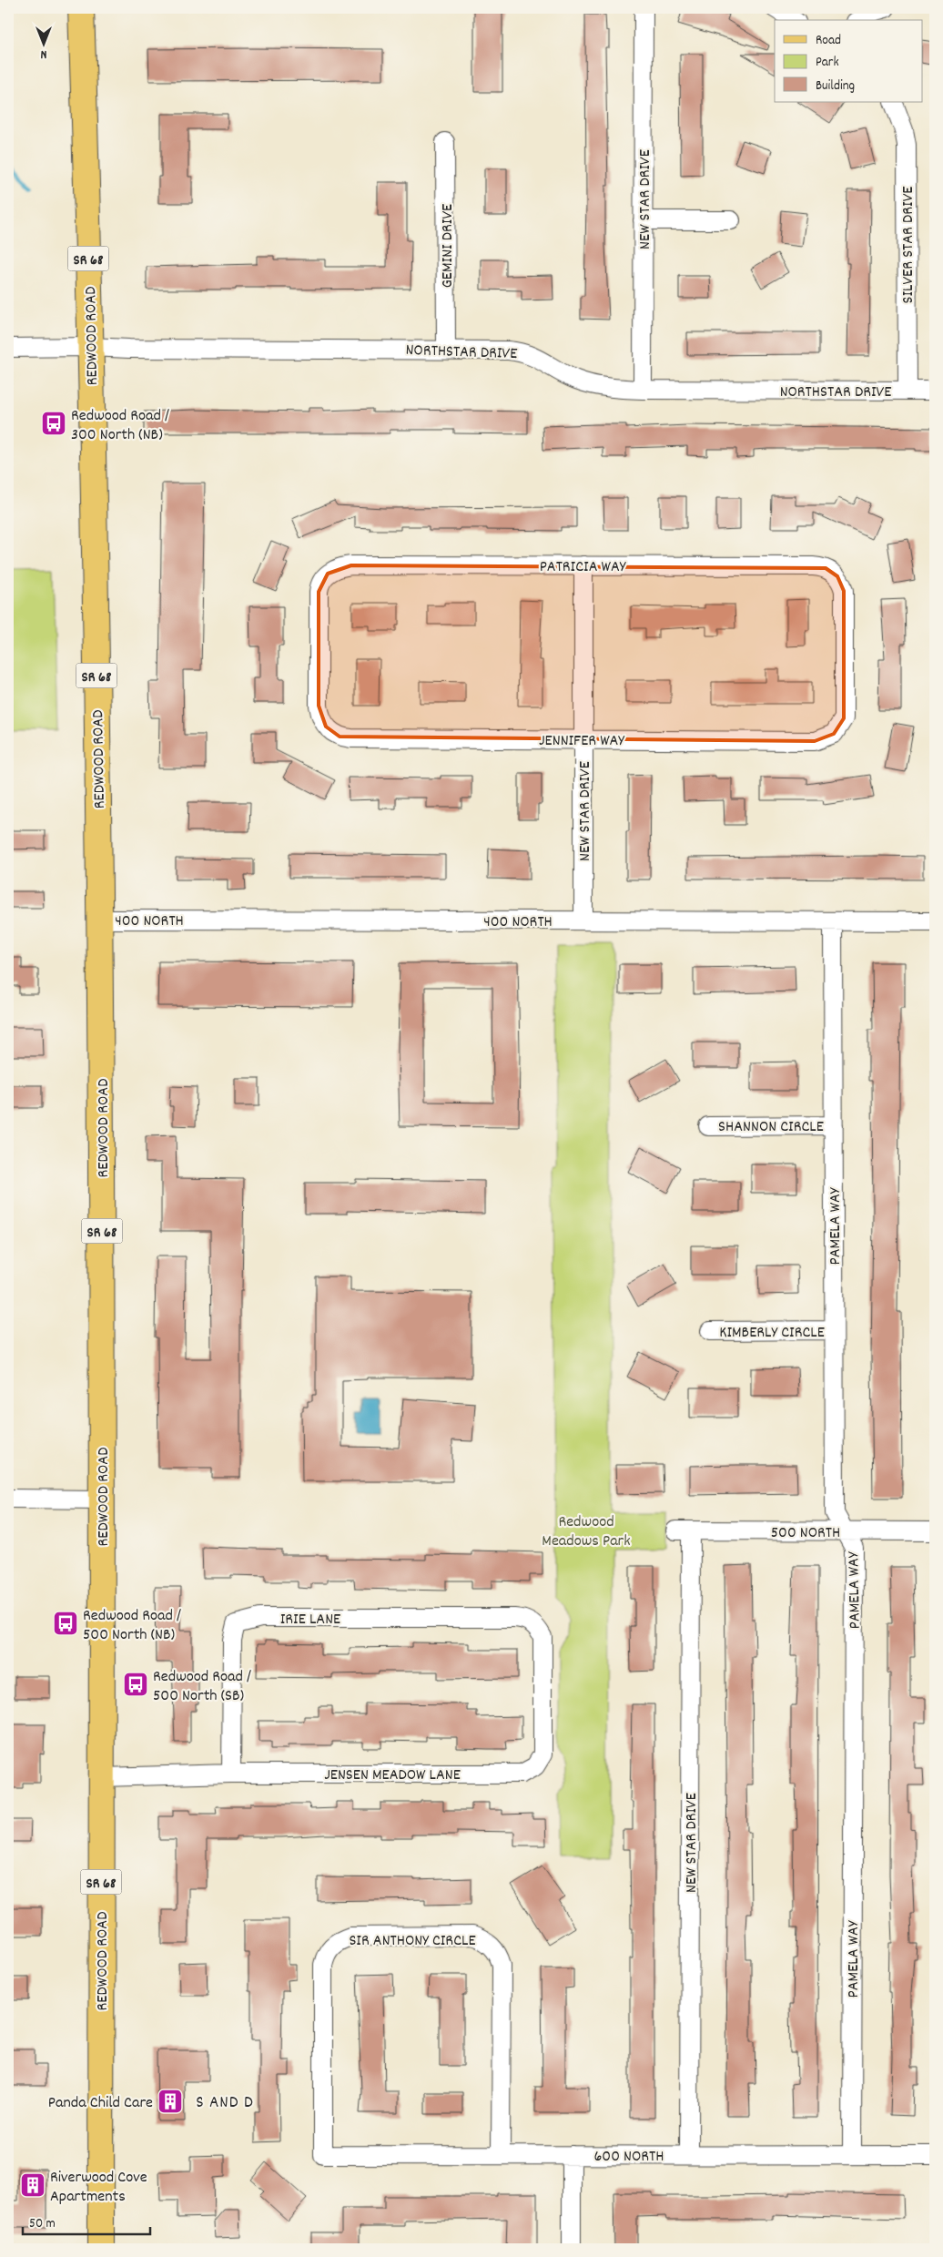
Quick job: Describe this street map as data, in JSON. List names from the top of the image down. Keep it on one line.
{"streets":{"main road":["SR 68","REDWOOD ROAD"],"street":["NEW STAR DRIVE","SILVER STAR DRIVE","GEMINI DRIVE","NORTHSTAR DRIVE","PATRICIA WAY","JENNIFER WAY","400 NORTH","SHANNON CIRCLE","PAMELA WAY","KIMBERLY CIRCLE","500 NORTH","IRIE LANE","JENSEN MEADOW LANE","SIR ANTHONY CIRCLE","600 NORTH"]},"crossings":[["NEW STAR DRIVE","NORTHSTAR DRIVE"],["NEW STAR DRIVE","PATRICIA WAY"],["NEW STAR DRIVE","JENNIFER WAY"],["NEW STAR DRIVE","400 NORTH"],["NEW STAR DRIVE","500 NORTH"],["NEW STAR DRIVE","600 NORTH"],["SILVER STAR DRIVE","NORTHSTAR DRIVE"],["GEMINI DRIVE","NORTHSTAR DRIVE"],["REDWOOD ROAD","NORTHSTAR DRIVE"],["REDWOOD ROAD","400 NORTH"],["REDWOOD ROAD","JENSEN MEADOW LANE"],["PATRICIA WAY","JENNIFER WAY"],["400 NORTH","PAMELA WAY"],["SHANNON CIRCLE","PAMELA WAY"],["PAMELA WAY","KIMBERLY CIRCLE"],["PAMELA WAY","500 NORTH"],["PAMELA WAY","600 NORTH"],["IRIE LANE","JENSEN MEADOW LANE"],["SIR ANTHONY CIRCLE","600 NORTH"]],"districts":["S AND D"],"parks":["Redwood Meadows Park"],"places":{"bus stop":["Redwood Road / 300 North (NB)","Redwood Road / 500 North (NB)","Redwood Road / 500 North (SB)"],"building":["Panda Child Care","Riverwood Cove Apartments"]},"legend":["Road","Park","Building"],"scale_bar":"50 m","north":"bottom"}
